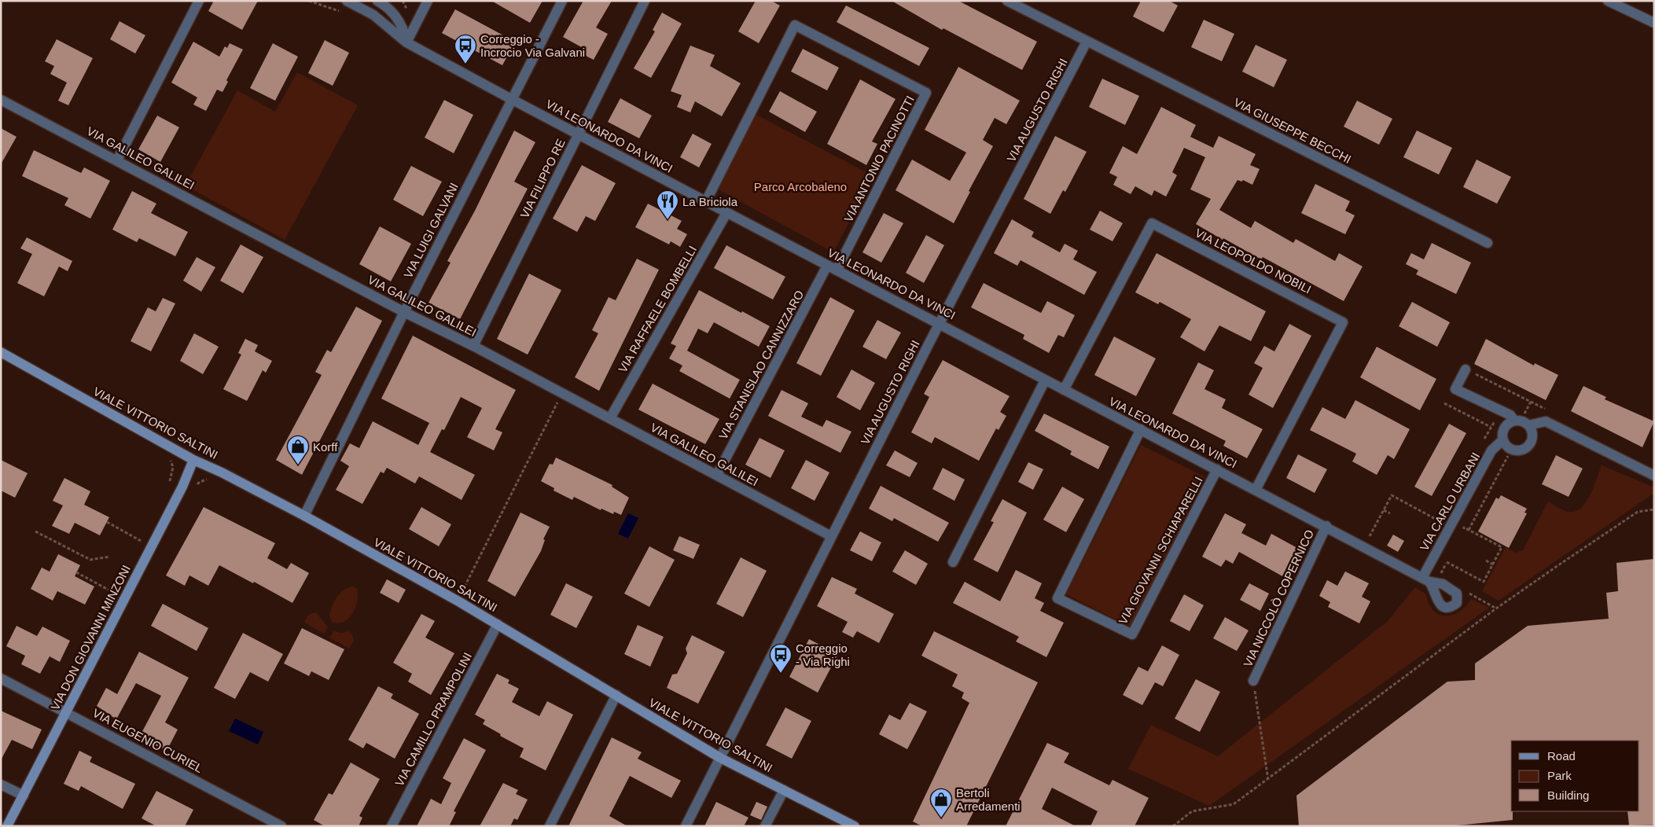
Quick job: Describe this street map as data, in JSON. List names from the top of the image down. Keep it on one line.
{"streets":{"street":["VIA AUGUSTO RIGHI","VIA GIUSEPPE BECCHI","VIA LEONARDO DA VINCI","VIA GALILEO GALILEI","VIA ANTONIO PACINOTTI","VIA FILIPPO RE","VIA LUIGI GALVANI","VIA LEOPOLDO NOBILI","VIA RAFFAELE BOMBELLI","VIA STANISLAO CANNIZZARO","VIALE VITTORIO SALTINI","VIA CARLO URBANI","VIA GIOVANNI SCHIAPARELLI","VIA NICCOLÒ COPERNICO","VIA DON GIOVANNI MINZONI","VIA CAMILLO PRAMPOLINI","VIA EUGENIO CURIEL"]},"crossings":[["VIA AUGUSTO RIGHI","VIA GIUSEPPE BECCHI"],["VIA AUGUSTO RIGHI","VIA LEONARDO DA VINCI"],["VIA AUGUSTO RIGHI","VIA GALILEO GALILEI"],["VIA AUGUSTO RIGHI","VIALE VITTORIO SALTINI"],["VIA LEONARDO DA VINCI","VIA ANTONIO PACINOTTI"],["VIA LEONARDO DA VINCI","VIA FILIPPO RE"],["VIA LEONARDO DA VINCI","VIA LUIGI GALVANI"],["VIA LEONARDO DA VINCI","VIA LEOPOLDO NOBILI"],["VIA LEONARDO DA VINCI","VIA RAFFAELE BOMBELLI"],["VIA LEONARDO DA VINCI","VIA STANISLAO CANNIZZARO"],["VIA LEONARDO DA VINCI","VIA CARLO URBANI"],["VIA LEONARDO DA VINCI","VIA GIOVANNI SCHIAPARELLI"],["VIA LEONARDO DA VINCI","VIA NICCOLÒ COPERNICO"],["VIA GALILEO GALILEI","VIA FILIPPO RE"],["VIA GALILEO GALILEI","VIA LUIGI GALVANI"],["VIA GALILEO GALILEI","VIA RAFFAELE BOMBELLI"],["VIA GALILEO GALILEI","VIA STANISLAO CANNIZZARO"],["VIA LUIGI GALVANI","VIALE VITTORIO SALTINI"],["VIALE VITTORIO SALTINI","VIA DON GIOVANNI MINZONI"],["VIALE VITTORIO SALTINI","VIA CAMILLO PRAMPOLINI"],["VIA DON GIOVANNI MINZONI","VIA EUGENIO CURIEL"]],"parks":["Parco Arcobaleno"],"places":{"bus stop":["Correggio - Incrocio Via Galvani","Correggio - Via Righi"],"restaurant":["La Briciola"],"shop":["Korff","Bertoli Arredamenti"]},"legend":["Road","Park","Building"]}
